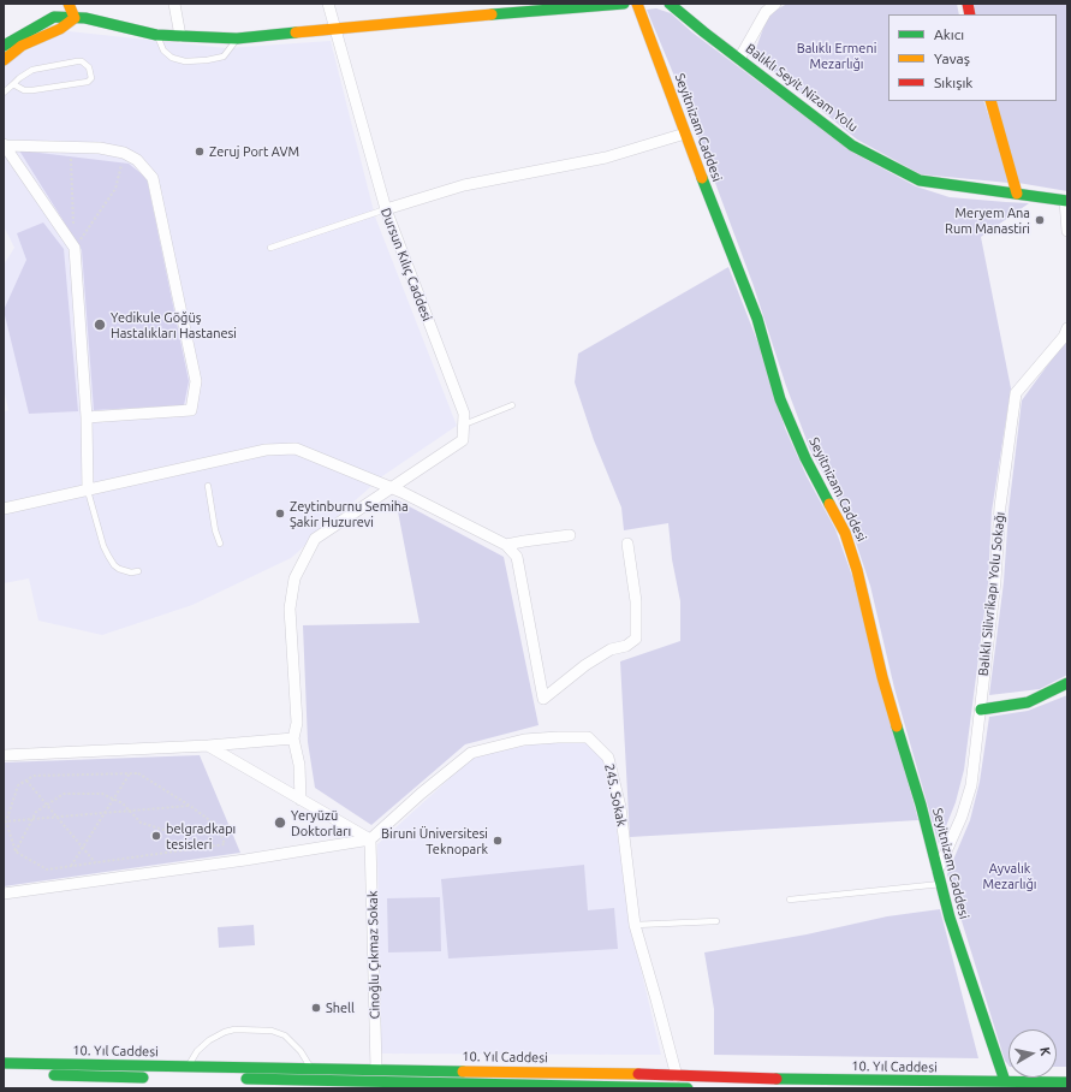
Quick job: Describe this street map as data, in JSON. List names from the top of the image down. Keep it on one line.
{"streets":{"main road":["Balıklı Seyit Nizam Yolu","Seyitnizam Caddesi","10. Yıl Caddesi"],"street":["Dursun Kılıç Caddesi","Balıklı Silivrikapı Yolu Sokağı","245. Sokak","Cinoğlu Çıkmaz Sokak"]},"crossings":[["Seyitnizam Caddesi","Balıklı Silivrikapı Yolu Sokağı"],["Seyitnizam Caddesi","10. Yıl Caddesi"],["245. Sokak","Cinoğlu Çıkmaz Sokak"],["245. Sokak","10. Yıl Caddesi"],["Cinoğlu Çıkmaz Sokak","10. Yıl Caddesi"]],"parks":["Balıklı Ermeni Mezarlığı","Ayvalık Mezarlığı"],"places":["Zeruj Port AVM","Meryem Ana Rum Manastiri","Yedikule Göğüş Hastalıkları Hastanesi","Zeytinburnu Semiha Şakir Huzurevi","Yeryüzü Doktorları","belgradkapı tesisleri","Biruni Üniversitesi Teknopark","Shell"],"legend":["Akıcı","Yavaş","Sıkışık"],"north":"right"}
